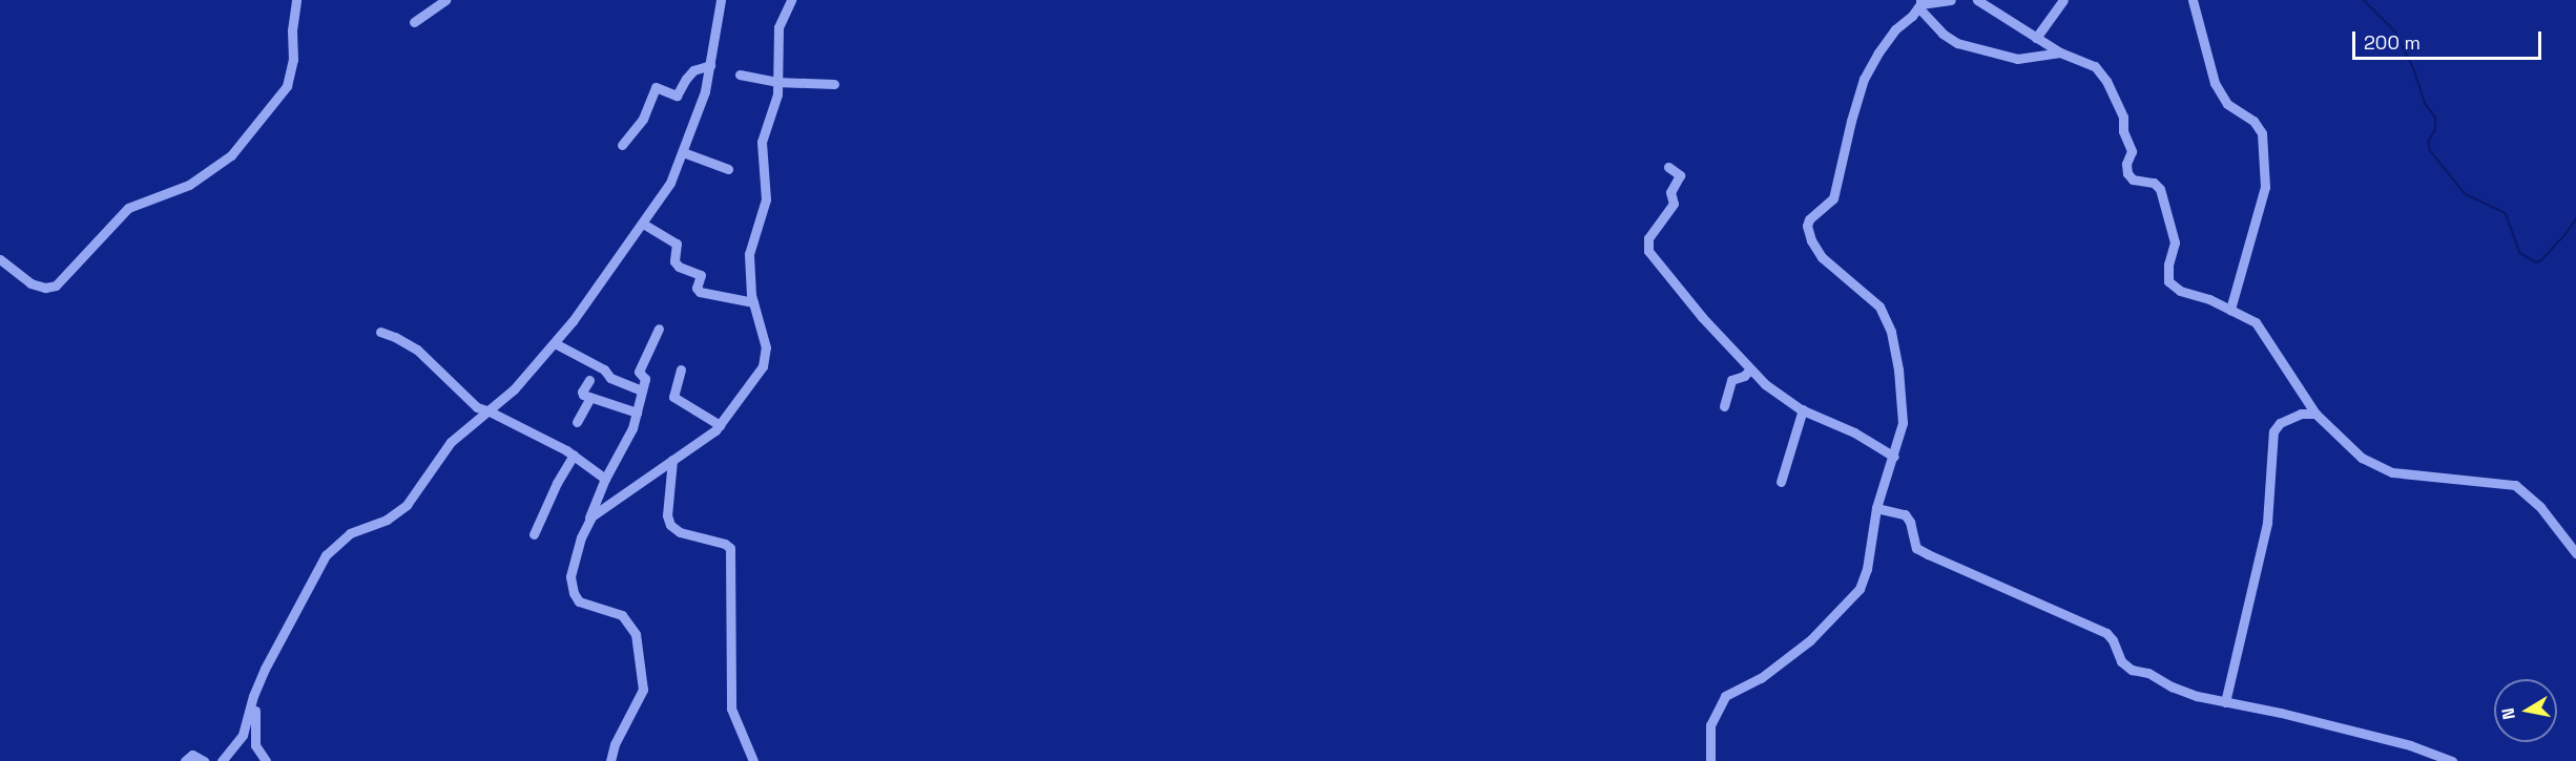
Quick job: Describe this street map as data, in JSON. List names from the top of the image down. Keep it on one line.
{"scale_bar":"200 m","north":"left"}
